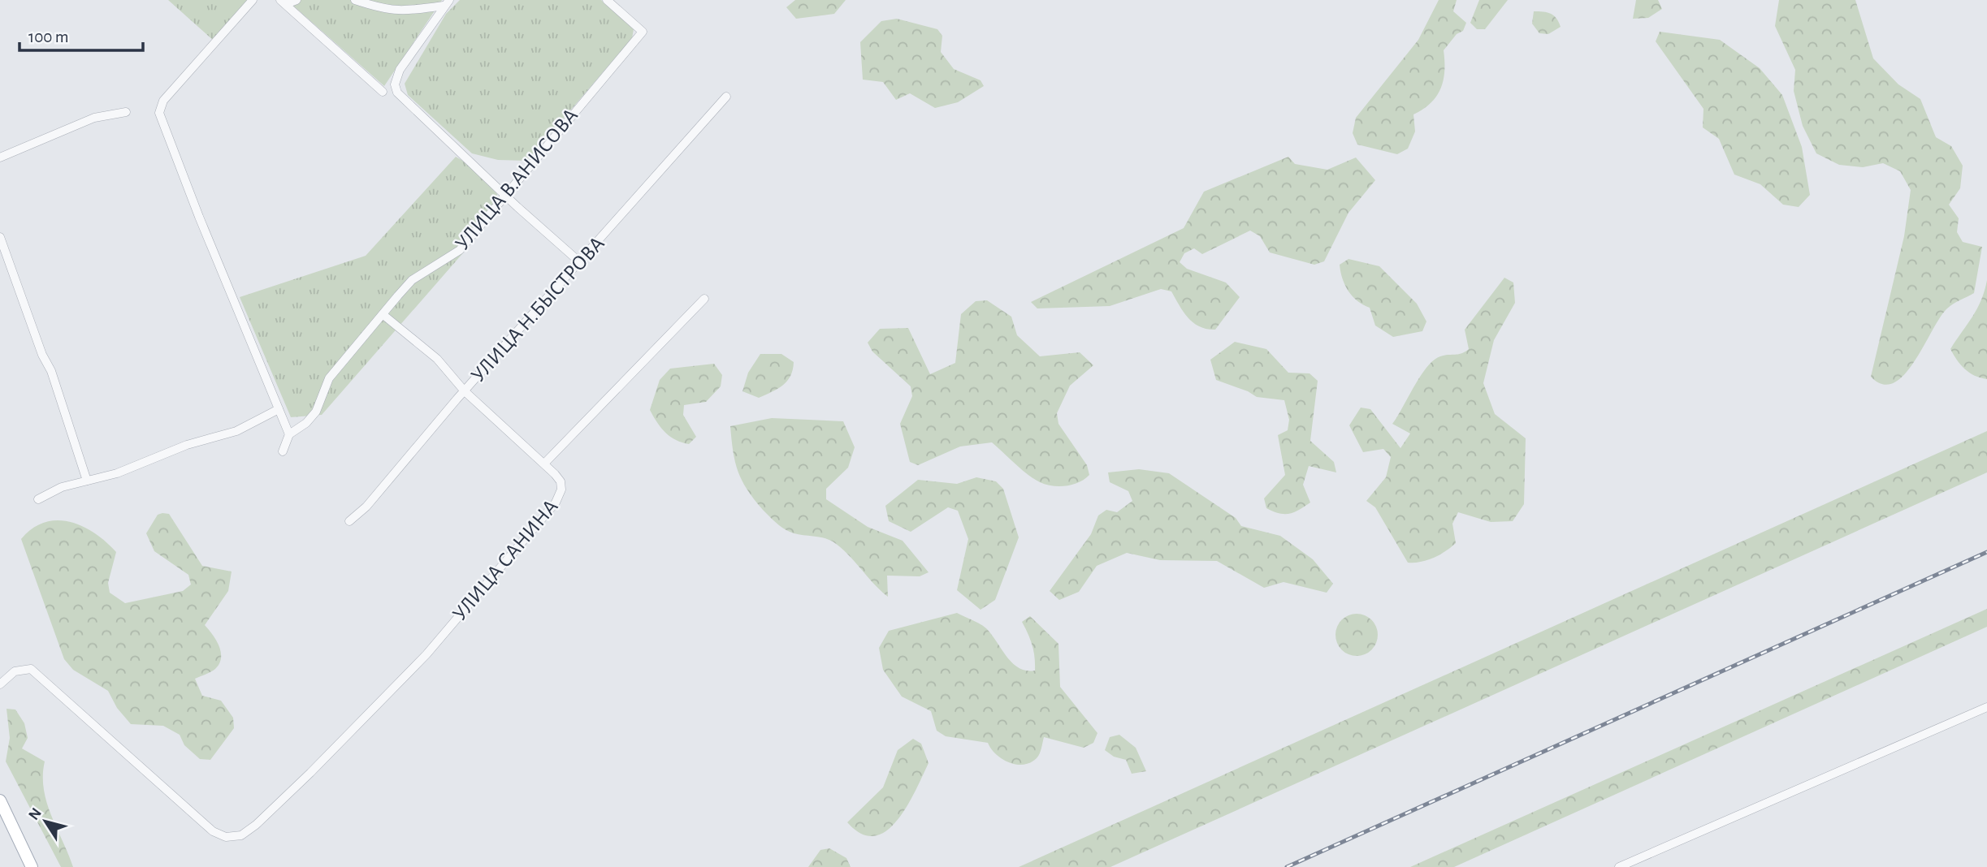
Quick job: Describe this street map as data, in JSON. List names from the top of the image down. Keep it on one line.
{"streets":{"street":["УЛИЦА В.АНИСОВА","УЛИЦА Н.БЫСТРОВА","УЛИЦА САНИНА"]},"scale_bar":"100 m","north":"top left"}
